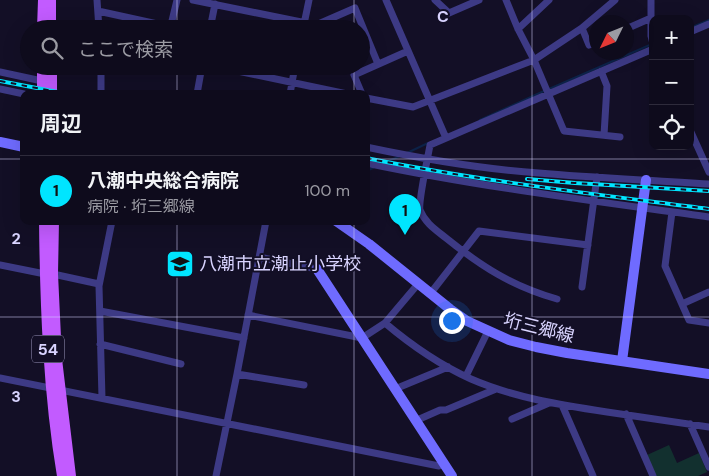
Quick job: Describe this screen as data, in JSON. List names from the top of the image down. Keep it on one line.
{"streets":{"main road":["54"],"street":["垳三郷線"]},"places":{"school or university":["八潮市立潮止小学校"]},"north":"bottom left","page":{"map_buttons":["+","−"],"search":"ここで検索","heading":"周辺","list":[{"mark":"1","name":"八潮中央総合病院","note":"病院 · 垳三郷線","value":"100 m"}],"pins":"1"},"grid":{"columns":["C"],"rows":["2","3"]}}
